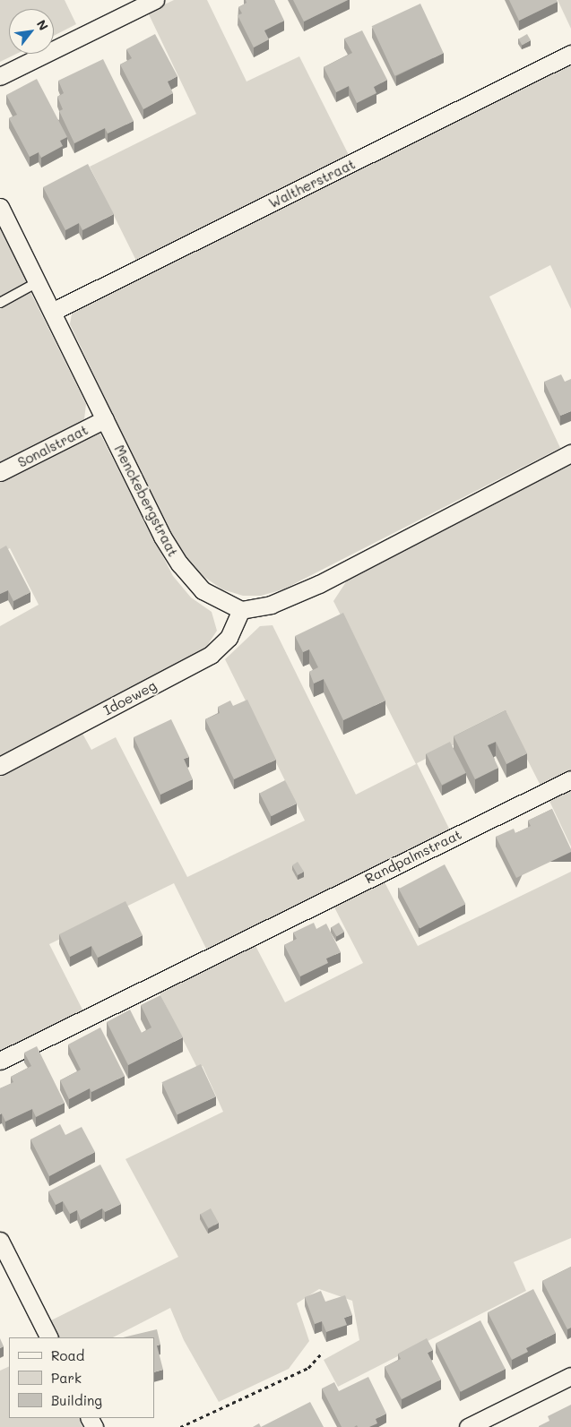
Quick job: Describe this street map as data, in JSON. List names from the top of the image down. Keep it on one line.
{"streets":{"street":["Waltherstraat","Sonalstraat","Menckebergstraat","Idoeweg","Randpalmstraat"]},"crossings":[["Waltherstraat","Menckebergstraat"],["Sonalstraat","Menckebergstraat"],["Menckebergstraat","Idoeweg"]],"legend":["Road","Park","Building"],"north":"top right"}
